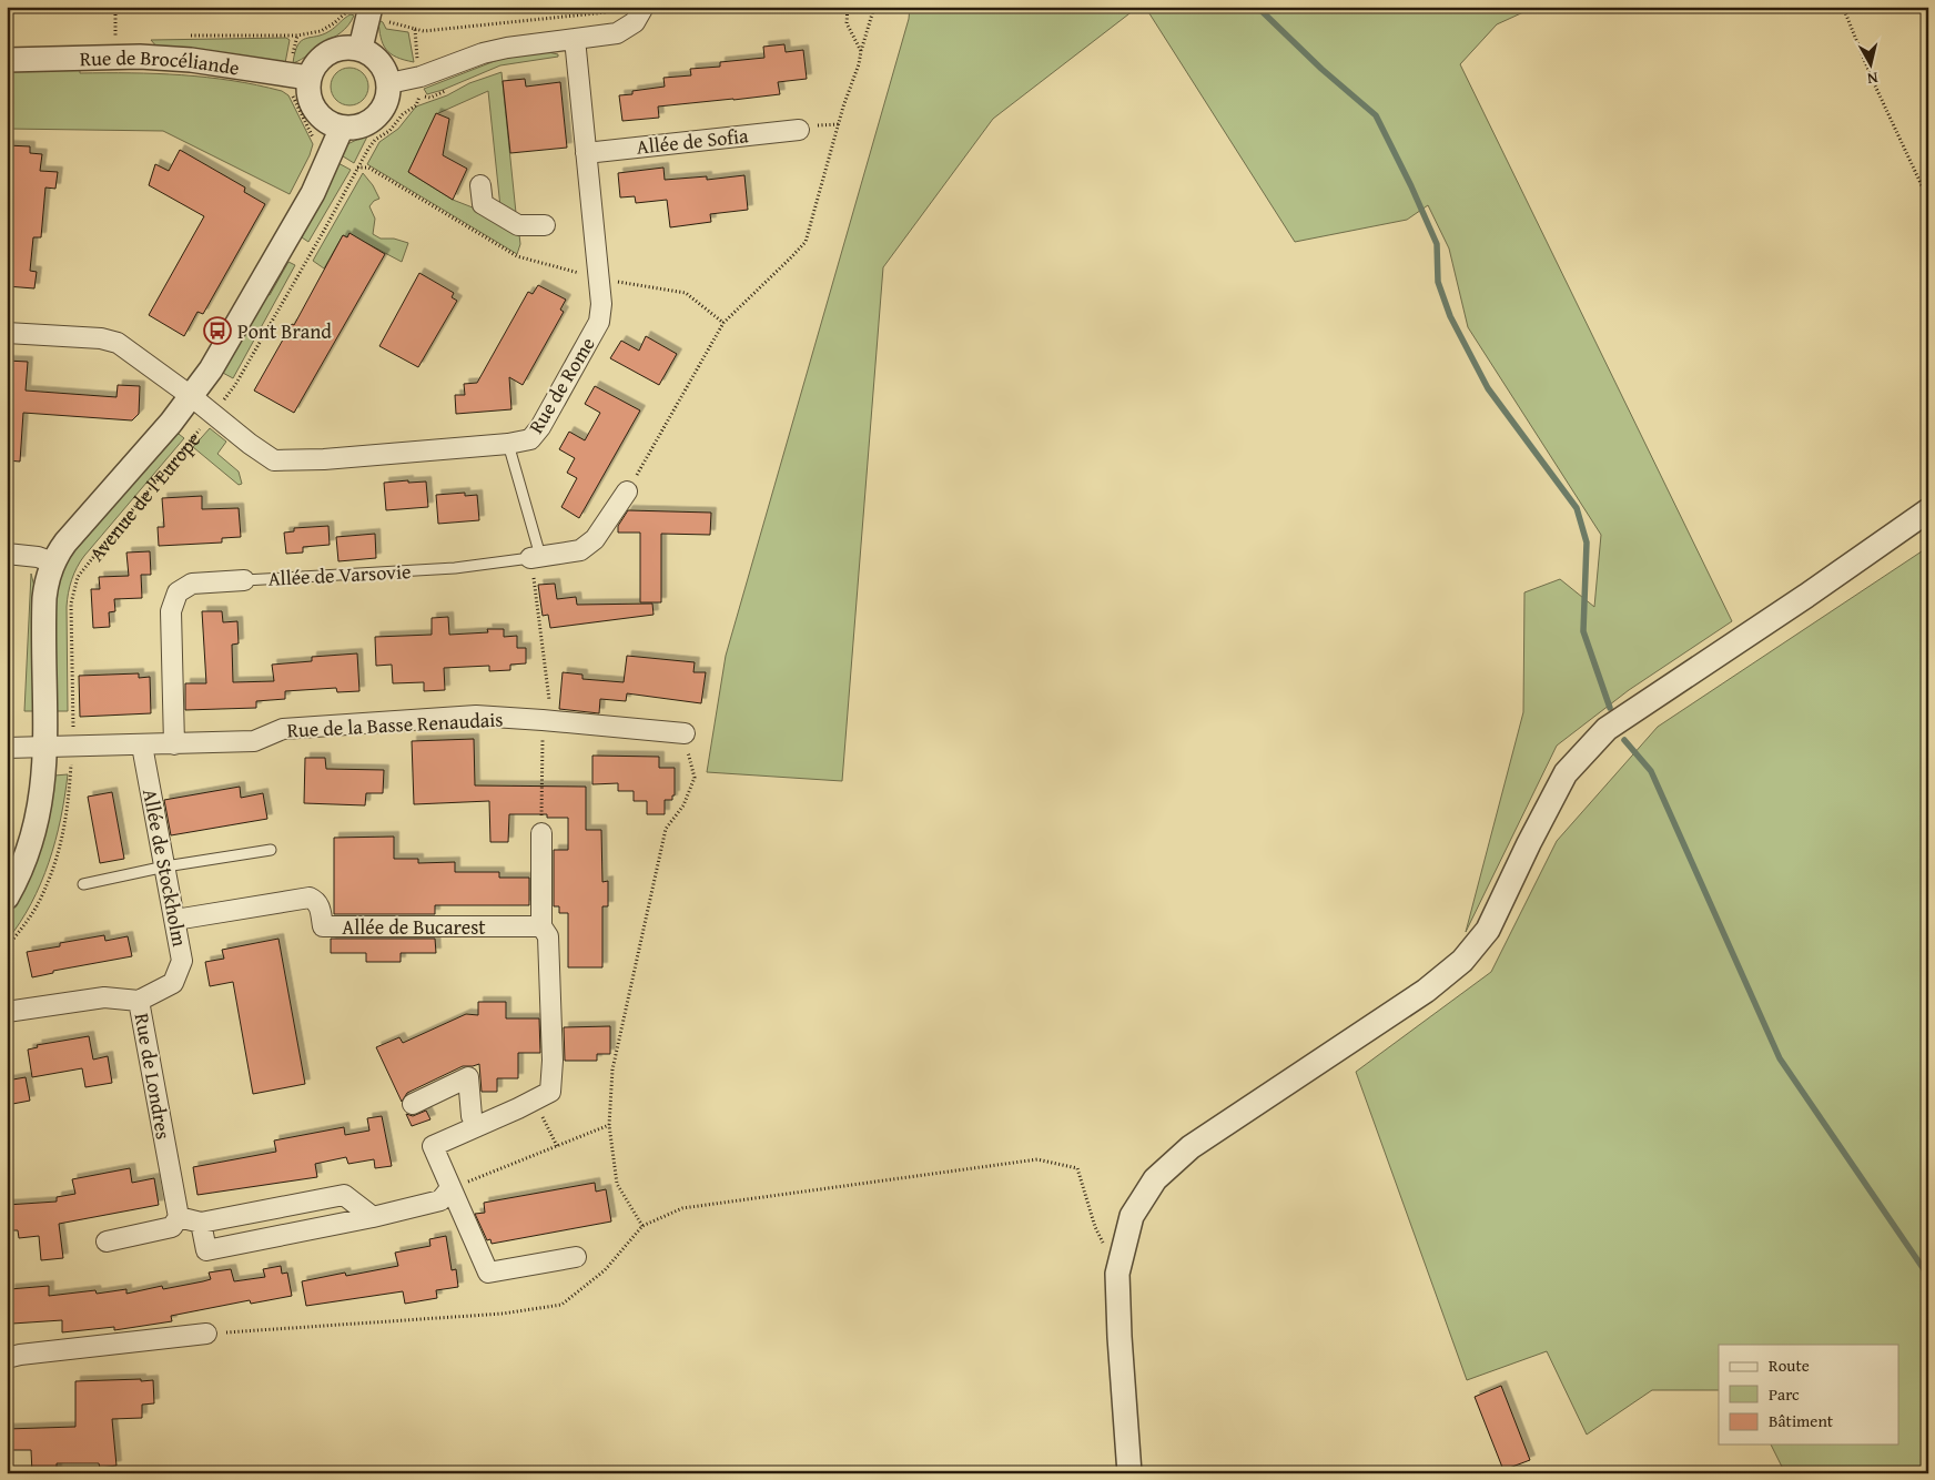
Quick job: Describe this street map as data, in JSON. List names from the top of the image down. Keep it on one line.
{"streets":{"street":["Rue de Brocéliande","Allée de Sofia","Rue de Rome","Avenue de l'Europe","Allée de Varsovie","Rue de la Basse Renaudais","Allée de Stockholm","Allée de Bucarest","Rue de Londres"]},"crossings":[["Rue de Brocéliande","Avenue de l'Europe"],["Allée de Sofia","Rue de Rome"],["Rue de Rome","Avenue de l'Europe"],["Avenue de l'Europe","Rue de la Basse Renaudais"],["Allée de Varsovie","Rue de la Basse Renaudais"],["Rue de la Basse Renaudais","Allée de Stockholm"],["Allée de Stockholm","Allée de Bucarest"],["Allée de Stockholm","Rue de Londres"]],"places":{"bus stop":["Pont Brand"]},"legend":["Route","Parc","Bâtiment"],"north":"bottom"}
